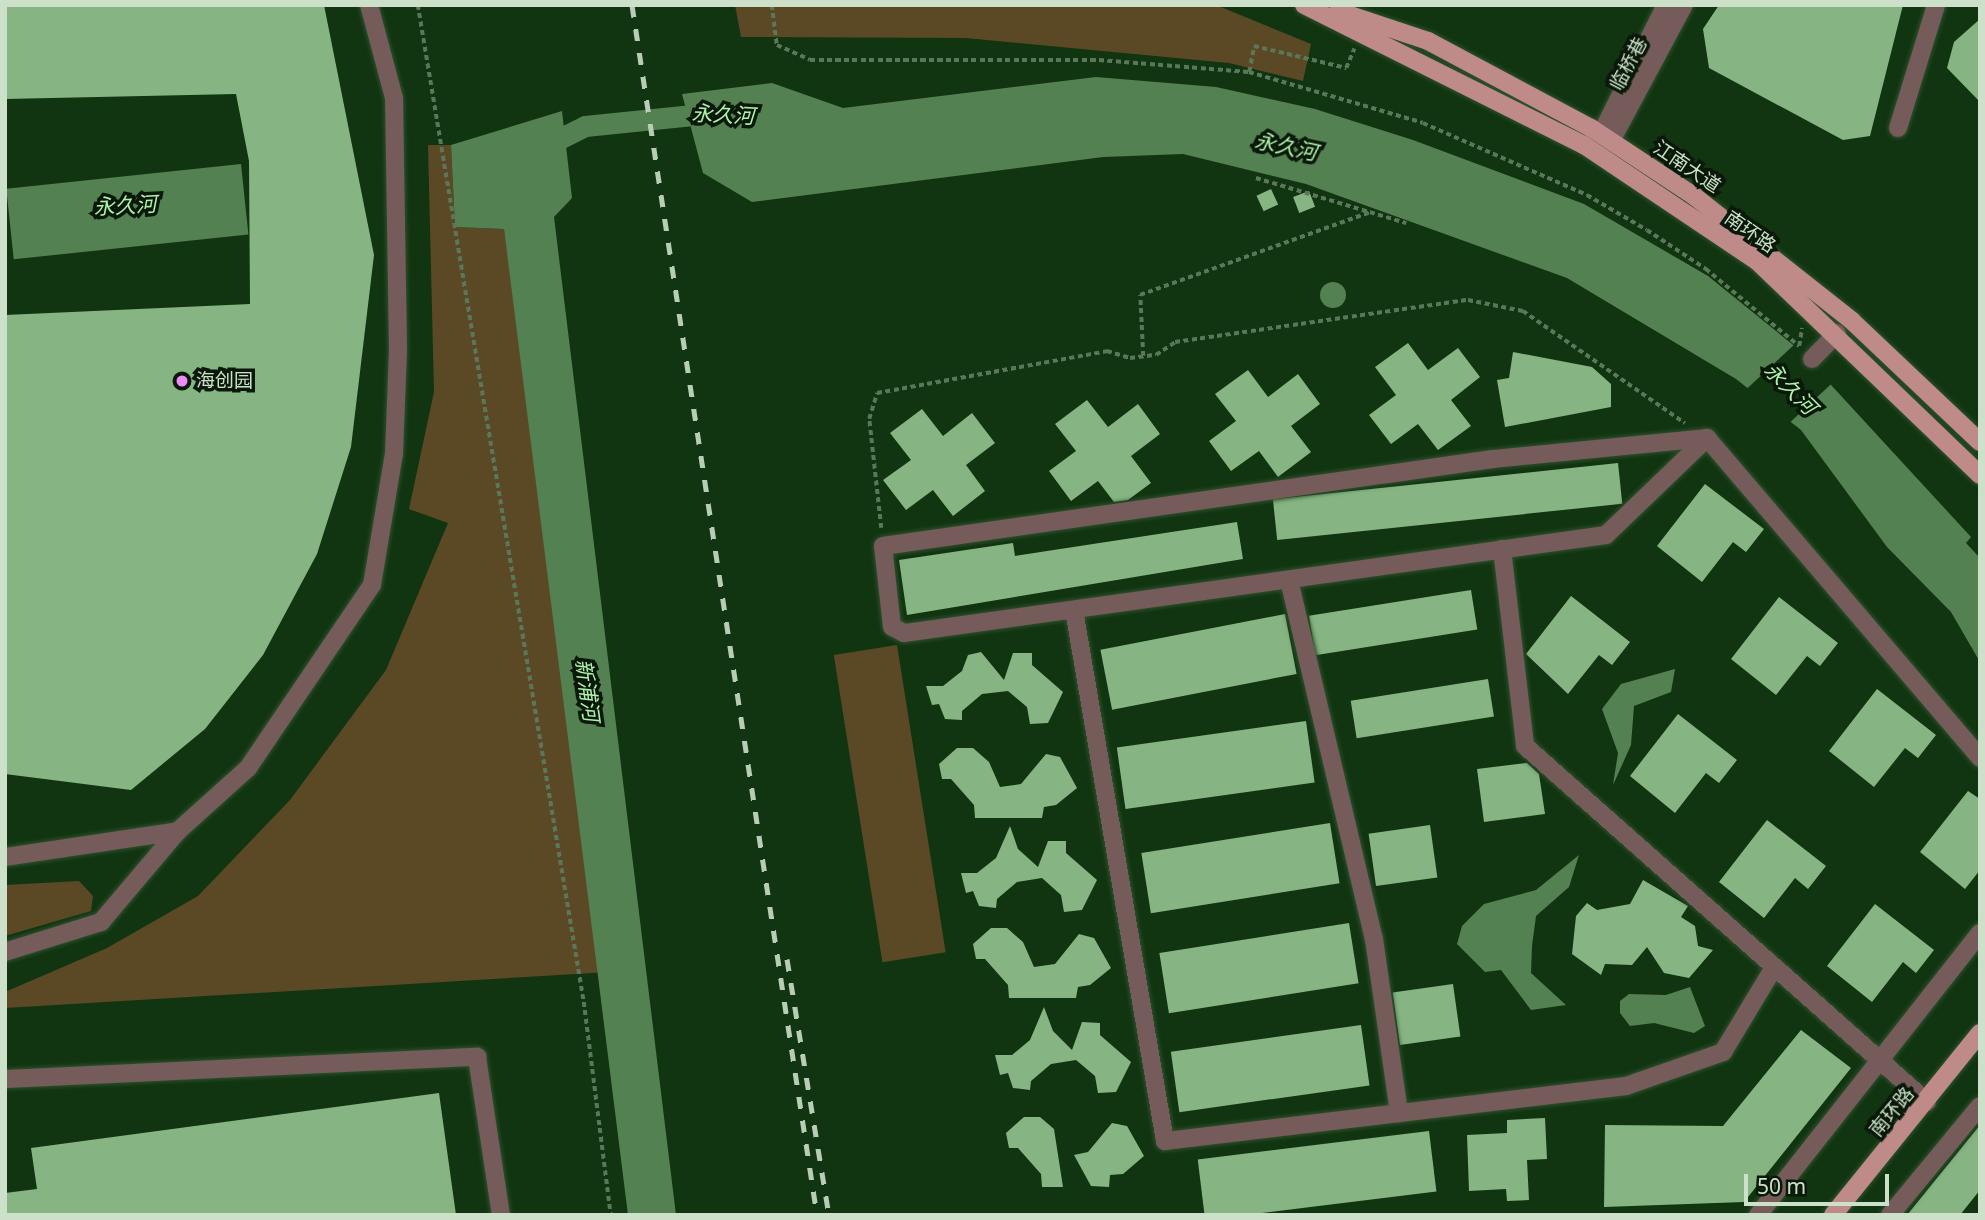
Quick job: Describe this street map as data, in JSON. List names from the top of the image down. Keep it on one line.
{"streets":{"main road":["江南大道","南环路"],"street":["临桥巷"]},"crossings":[["临桥巷","江南大道"]],"water":["永久河","新浦河"],"places":["海创园"],"scale_bar":"50 m"}
